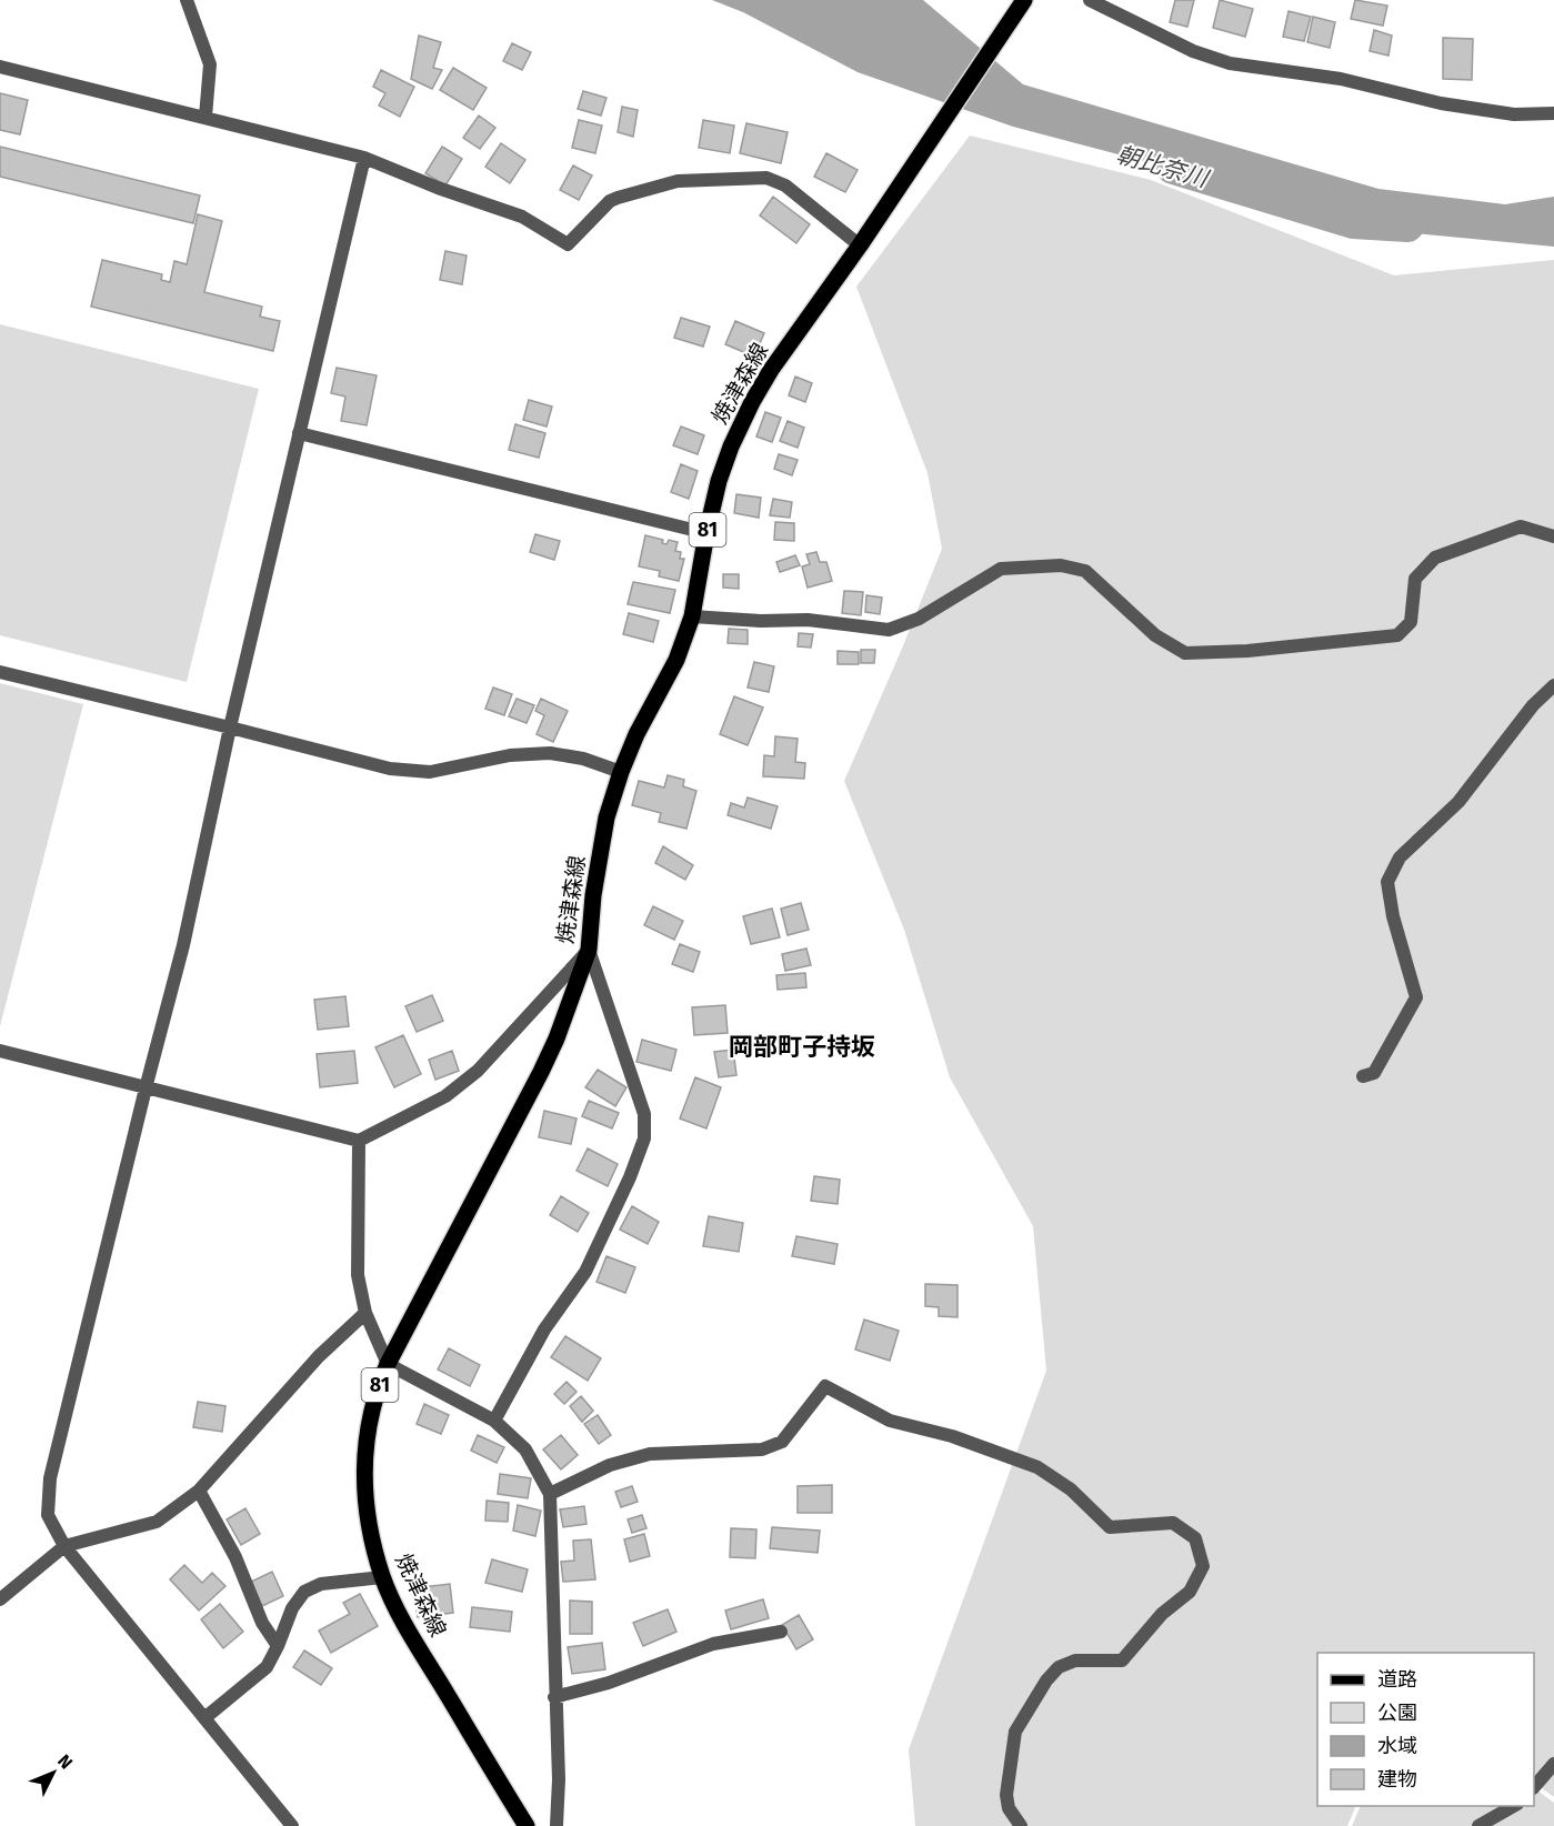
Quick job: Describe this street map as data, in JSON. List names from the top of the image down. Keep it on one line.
{"streets":{"main road":["焼津森線","81"]},"districts":["岡部町子持坂"],"water":["朝比奈川"],"legend":["道路","公園","水域","建物"],"north":"top right"}
